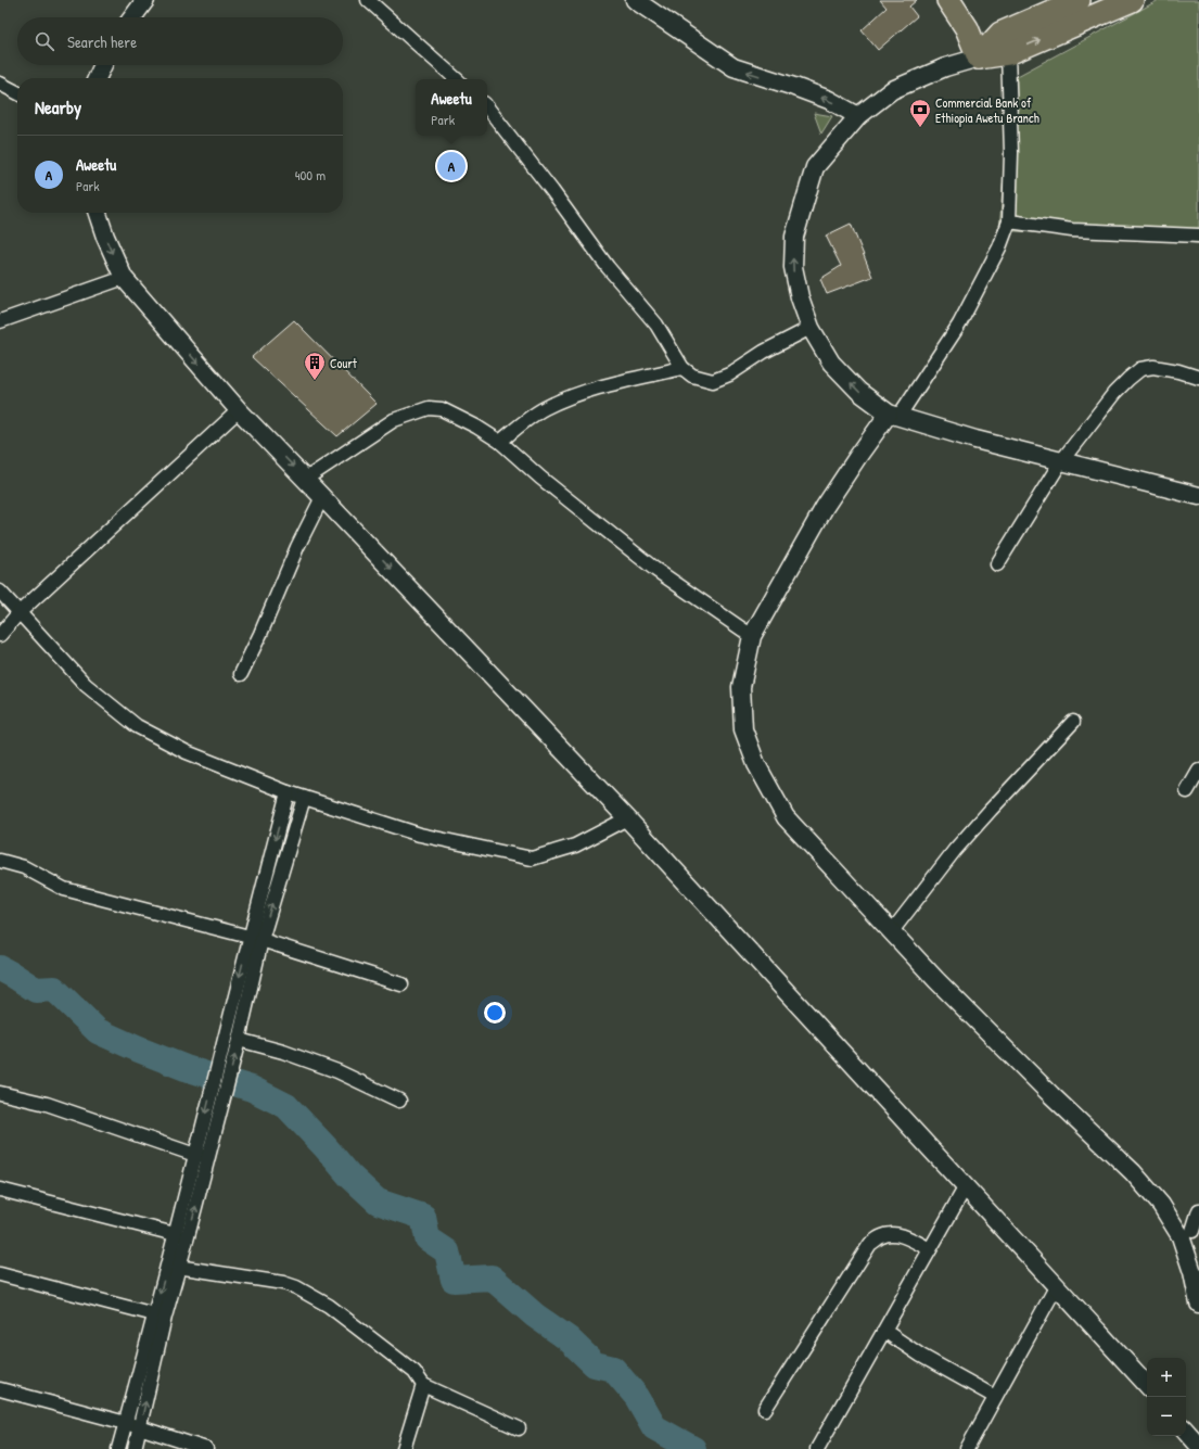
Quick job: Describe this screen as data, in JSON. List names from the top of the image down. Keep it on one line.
{"places":{"bank":["Commercial Bank of Ethiopia Awetu Branch"],"building":["Court"]},"page":{"search":"Search here","heading":"Nearby","popup":["Aweetu","Park"],"list":[{"mark":"A","name":"Aweetu","note":"Park","value":"400 m"}],"pins":"A","map_buttons":["+","−"]}}
